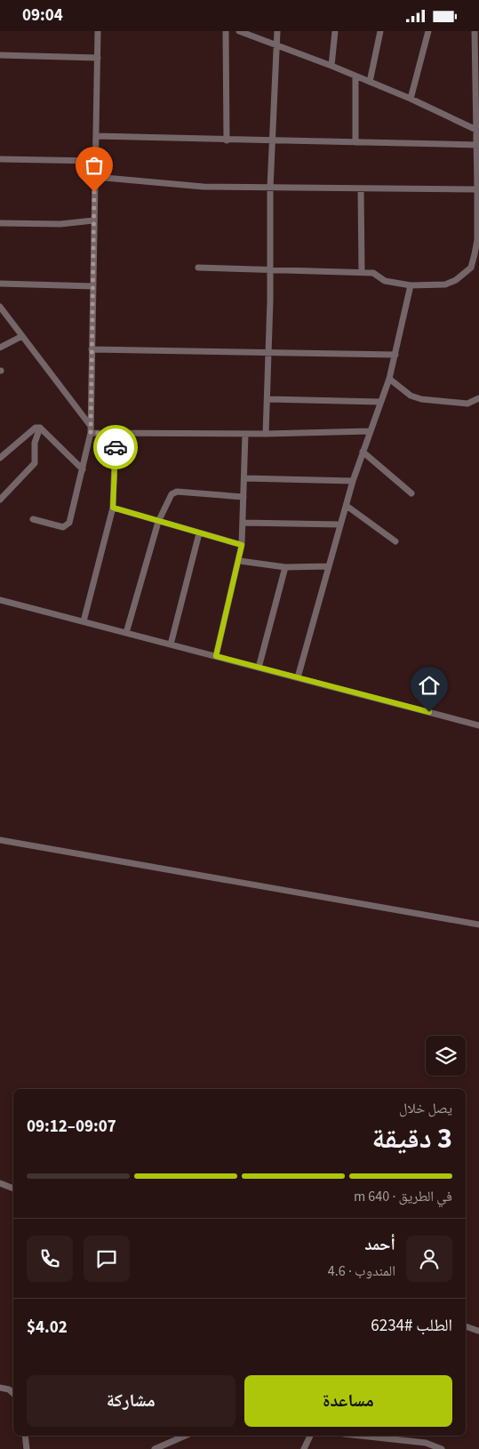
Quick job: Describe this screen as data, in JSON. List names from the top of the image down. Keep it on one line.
{"page":{"status":"09:04","heading":["3 دقيقة","يصل خلال","09:07–09:12"],"panel":["أحمد","المندوب · 4.6","الطلب #6234","$4.02"],"bar":"في الطريق · 640 m","buttons":["مساعدة","مشاركة"]}}
